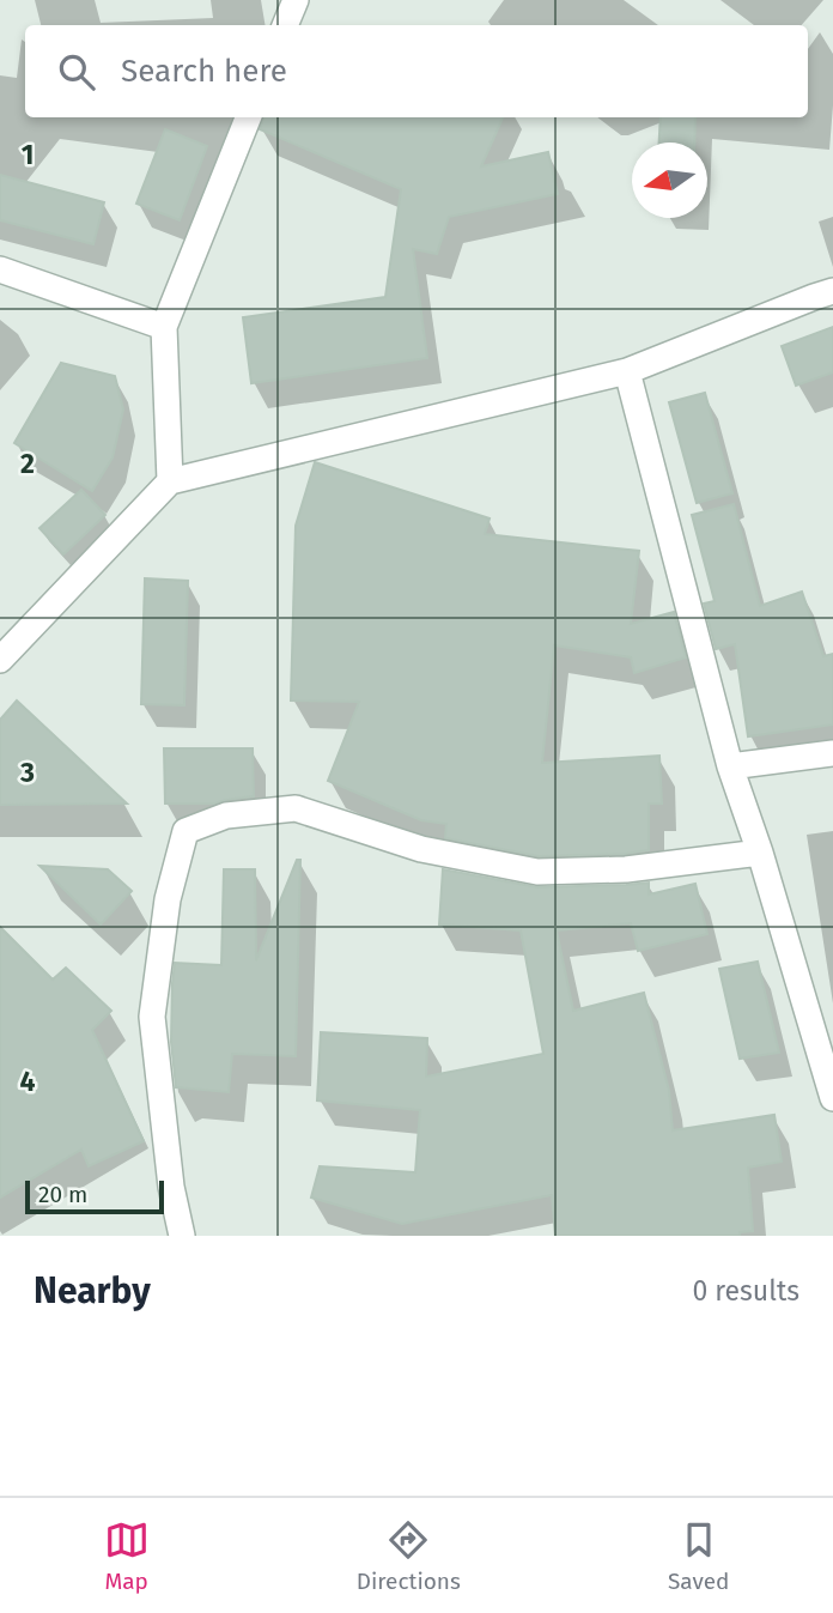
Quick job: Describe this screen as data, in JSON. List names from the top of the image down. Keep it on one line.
{"scale_bar":"20 m","north":"left","page":{"search":"Search here","scale":"20 m","heading":["Nearby","0 results"],"nav":["Map","Directions","Saved"]},"grid":{"rows":["1","2","3","4"]}}
